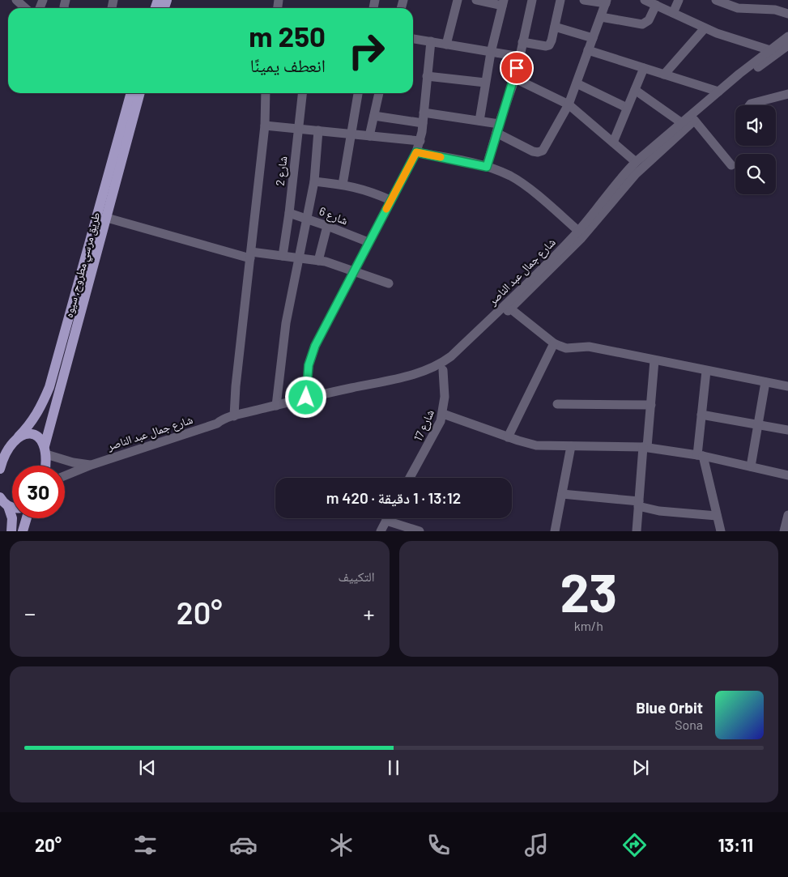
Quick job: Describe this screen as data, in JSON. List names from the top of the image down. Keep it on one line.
{"streets":{"main road":["طريق مرسي مطروح, سيوه"],"street":["شارع 2","شارع 6","شارع جمال عبد الناصر","شارع 17"]},"crossings":[["شارع 2","شارع 6"],["طريق مرسي مطروح, سيوه","شارع جمال عبد الناصر"],["شارع جمال عبد الناصر","شارع 17"]],"page":{"turn":["250 m","انعطف يمينًا"],"limit":"30","trip":"13:12 · 1 دقيقة · 420 m","tile":[["23","km/h"],"التكييف"],"heat":["−","20°","+"],"song":["Blue Orbit","Sona"],"tabs":["13:11","20°"]}}
